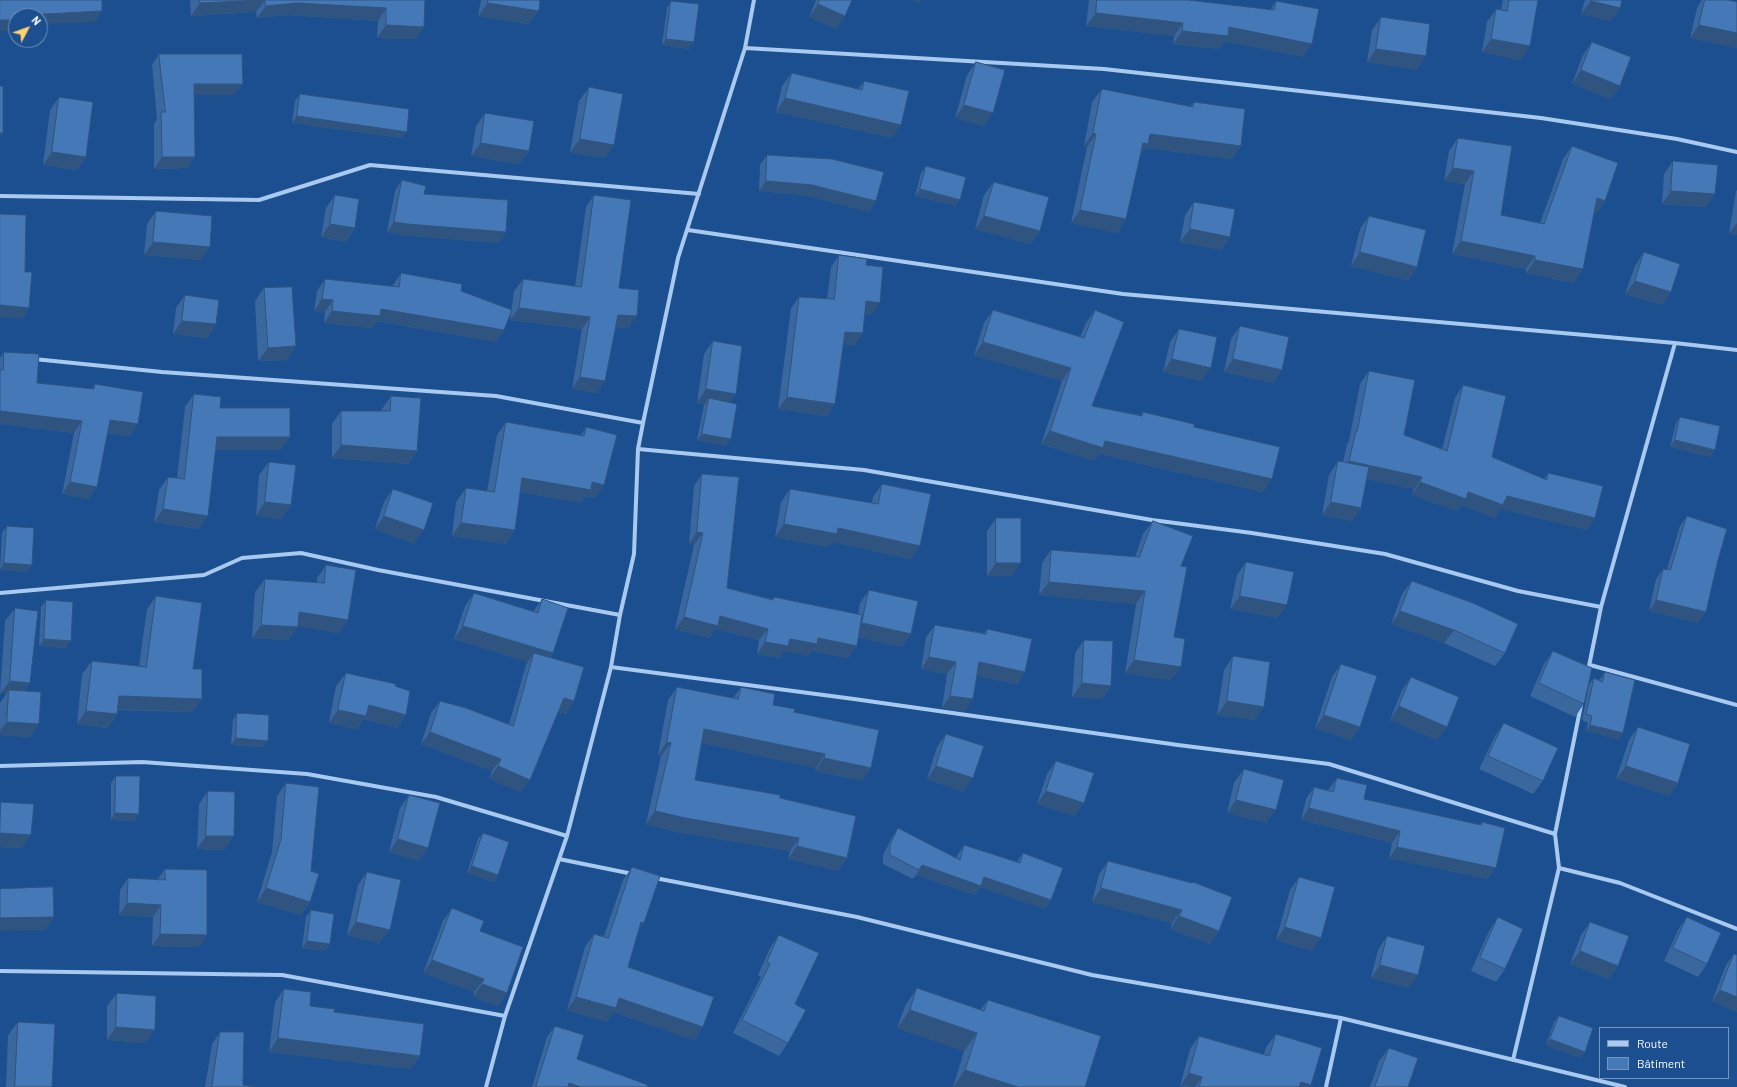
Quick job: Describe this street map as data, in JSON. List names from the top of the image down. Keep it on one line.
{"legend":["Route","Bâtiment"],"north":"top right"}
